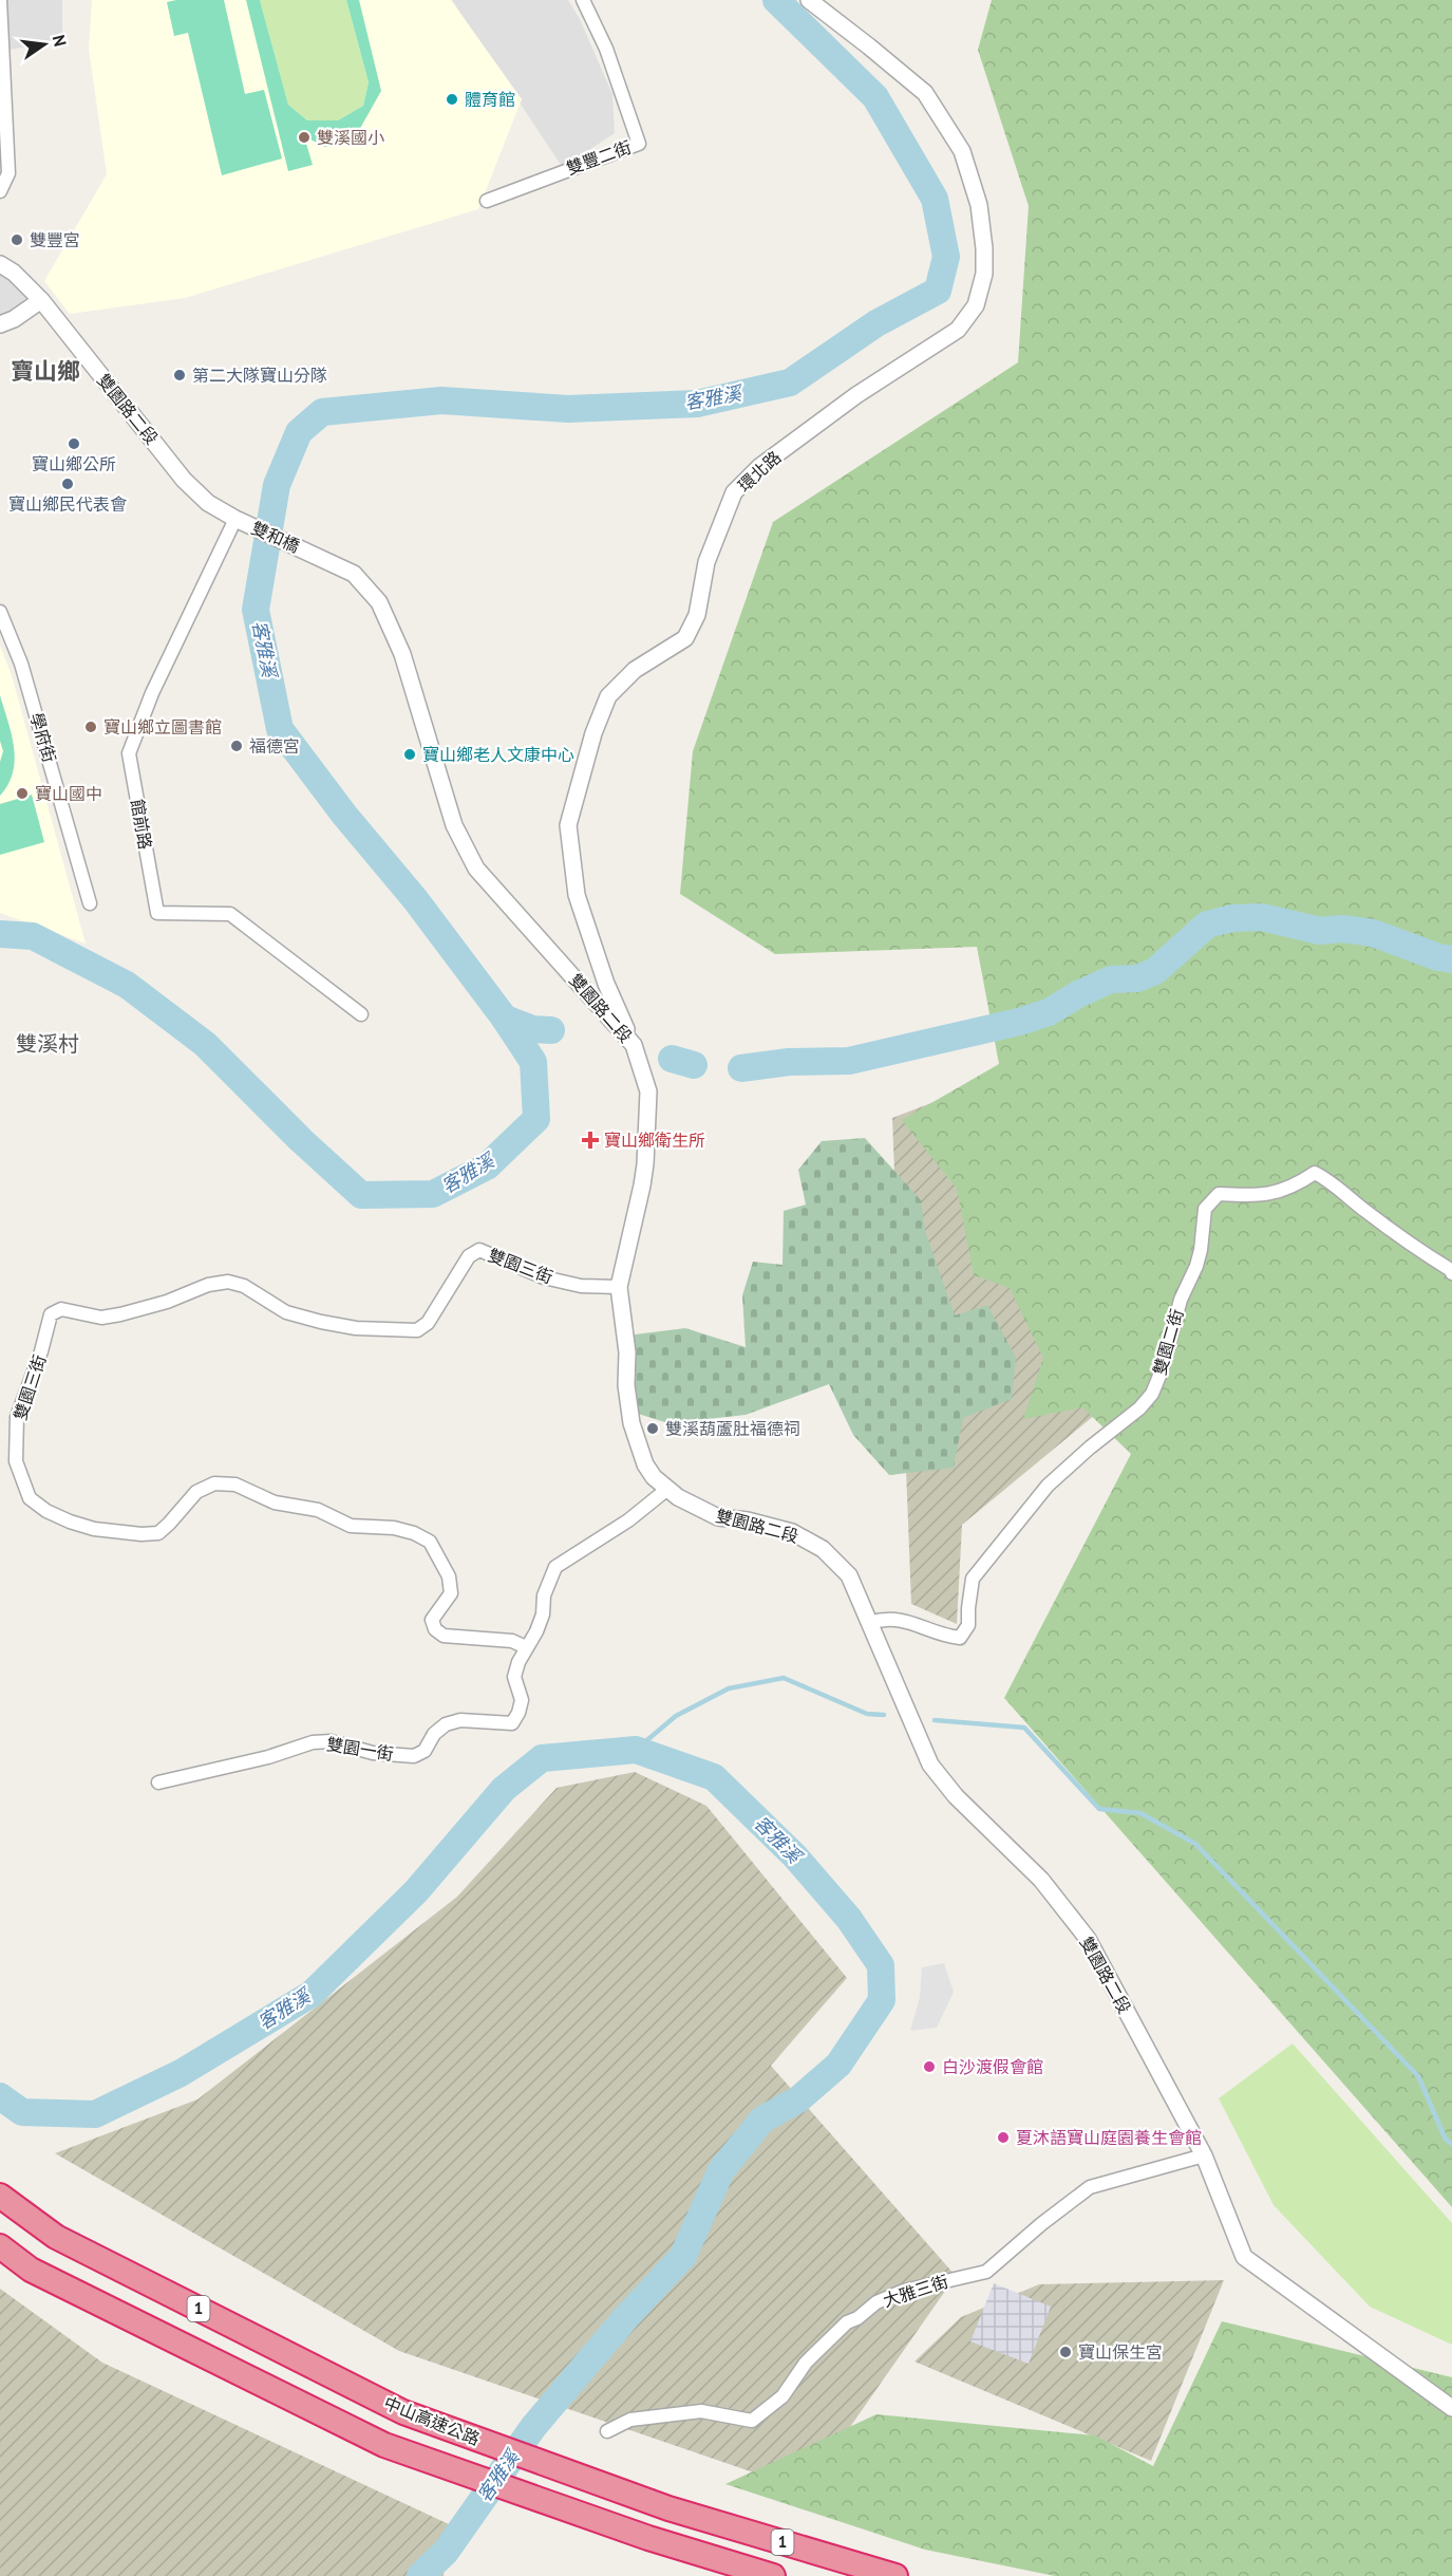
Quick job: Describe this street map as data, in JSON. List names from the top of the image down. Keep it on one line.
{"streets":{"highway":["1","中山高速公路"],"street":["雙豐二街","雙園路二段","環北路","雙和橋","學府街","館前路","雙園三街","雙園二街","雙園一街","大雅三街"]},"crossings":[["雙園路二段","環北路"],["雙園路二段","雙和橋"],["雙園路二段","館前路"],["雙園路二段","雙園三街"],["雙園路二段","雙園二街"],["雙園路二段","雙園一街"],["雙園路二段","大雅三街"],["雙和橋","館前路"],["雙園三街","雙園一街"]],"districts":["寶山鄉","雙溪村"],"water":["客雅溪"],"places":{"other":["體育館","雙溪國小","雙豐宮","第二大隊寶山分隊","寶山鄉公所","寶山鄉民代表會","寶山鄉立圖書館","福德宮","寶山鄉老人文康中心","寶山國中","雙溪葫蘆肚福德祠","白沙渡假會館","夏沐語寶山庭園養生會館","寶山保生宮"],"health":["寶山鄉衛生所"]},"north":"right"}
